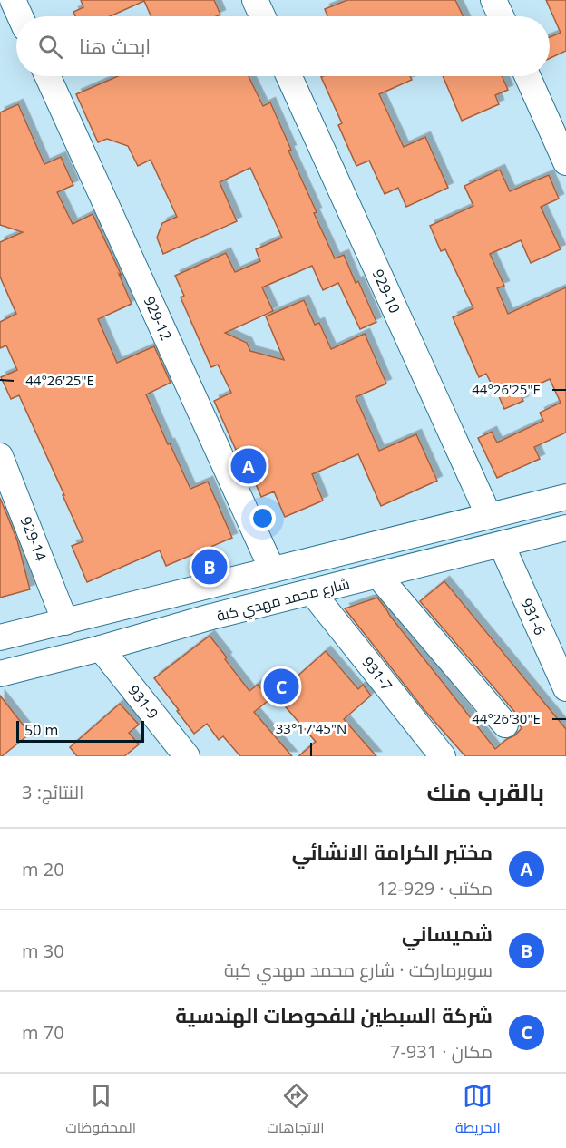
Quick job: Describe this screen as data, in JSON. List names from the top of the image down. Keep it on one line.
{"streets":{"street":["929-10","929-12","929-14","شارع محمد مهدي كبة","931-6","931-7","931-9"]},"crossings":[["929-10","شارع محمد مهدي كبة"],["929-12","شارع محمد مهدي كبة"],["929-14","شارع محمد مهدي كبة"],["شارع محمد مهدي كبة","931-6"],["شارع محمد مهدي كبة","931-7"],["شارع محمد مهدي كبة","931-9"]],"scale_bar":"50 m","page":{"search":"ابحث هنا","pins":["A","B","C"],"scale":"50 m","heading":["بالقرب منك","النتائج: 3"],"list":[{"mark":"A","name":"مختبر الكرامة الانشائي","note":"مكتب · 929-12","value":"20 m"},{"mark":"B","name":"شميساني","note":"سوبرماركت · شارع محمد مهدي كبة","value":"30 m"},{"mark":"C","name":"شركة السبطين للفحوصات الهندسية","note":"مكان · 931-7","value":"70 m"}],"nav":["الخريطة","الاتجاهات","المحفوظات"]},"coordinates":["44°26'25\"E","44°26'30\"E","33°17'45\"N"]}
